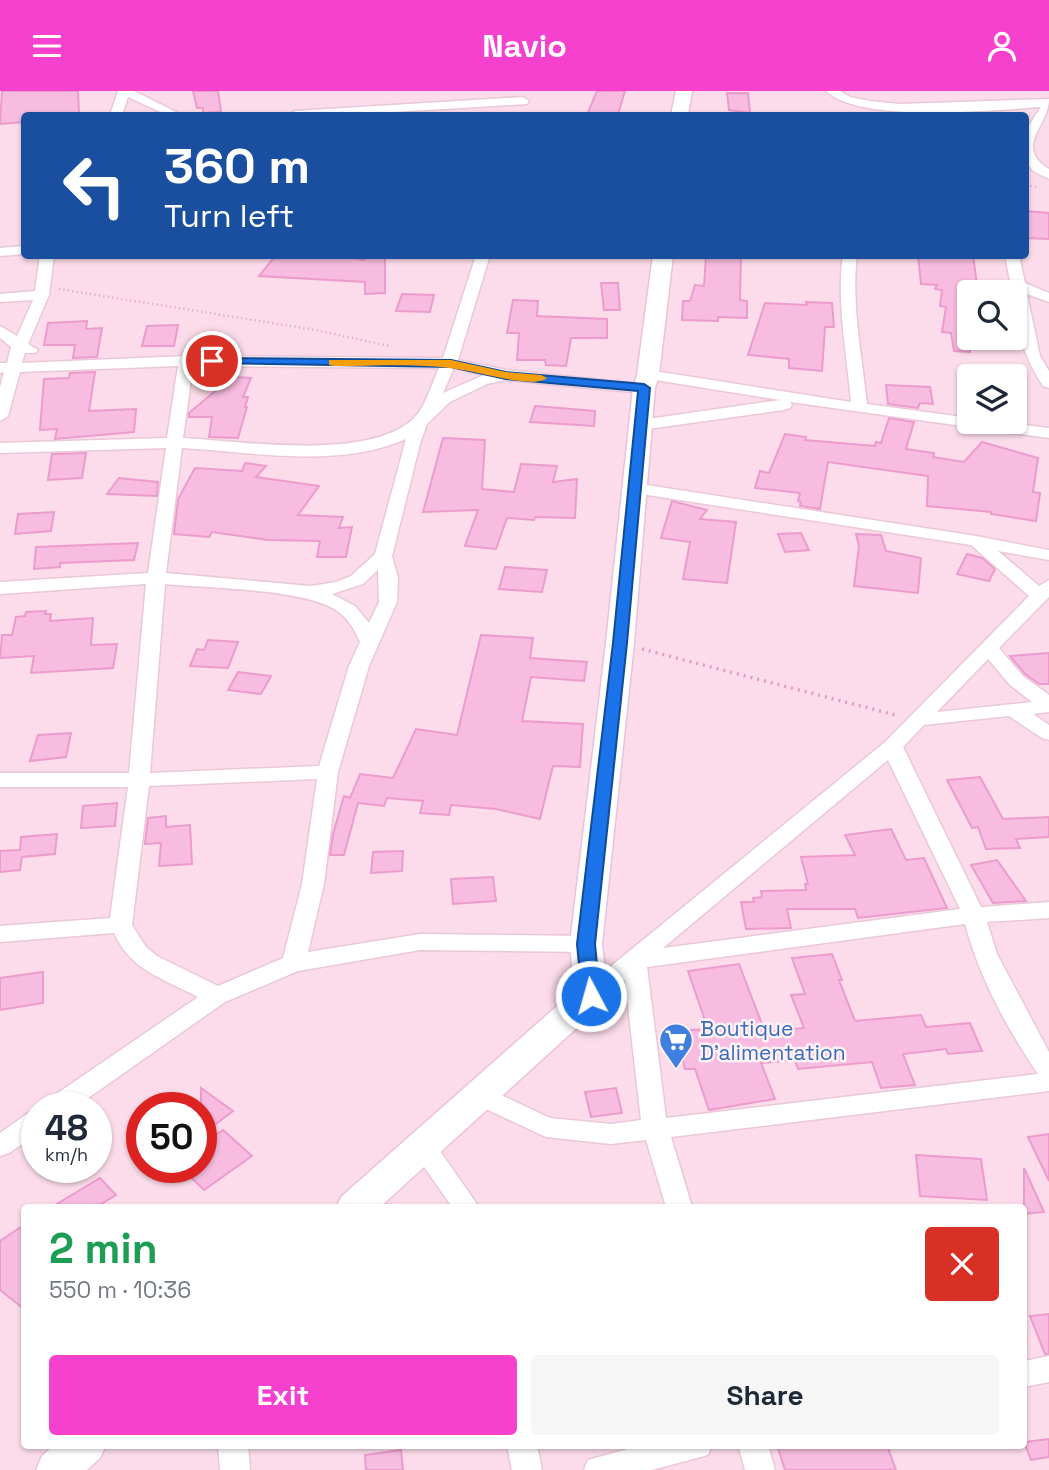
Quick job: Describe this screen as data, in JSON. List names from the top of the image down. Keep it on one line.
{"places":{"supermarket":["Boutique D'alimentation"]},"page":{"header":"Navio","turn":["360 m","Turn left"],"speed":"48 km/h","limit":"50","heading":["2 min","550 m · 10:36"],"buttons":["Exit","Share"]}}
